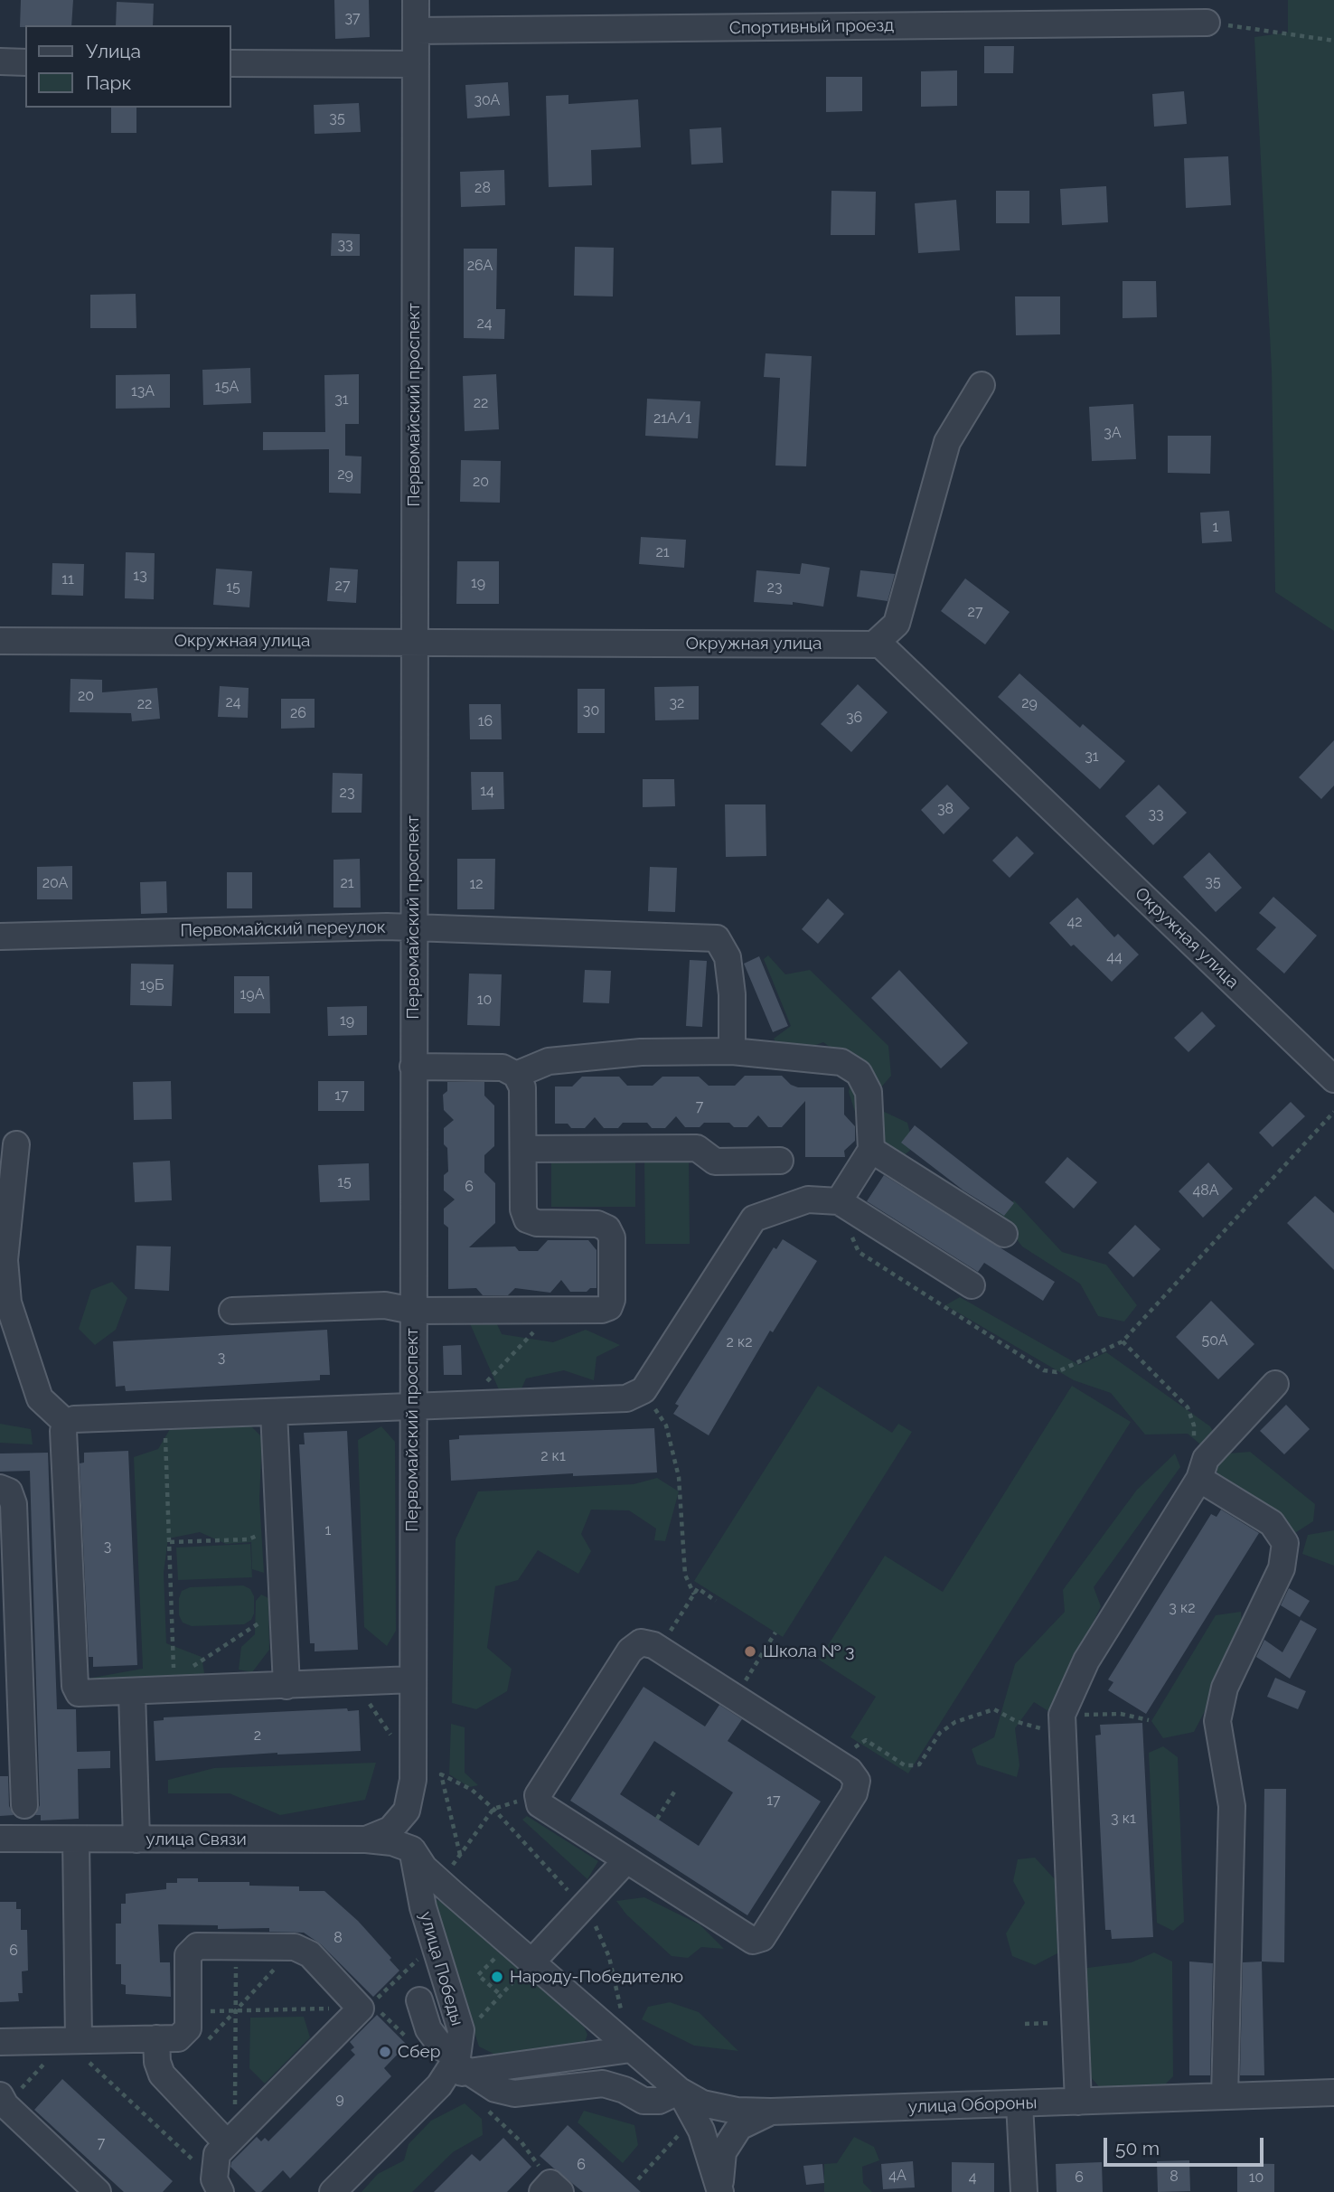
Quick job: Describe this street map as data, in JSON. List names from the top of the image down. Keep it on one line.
{"streets":{"street":["Спортивный проезд","Первомайский проспект","Окружная улица","Первомайский переулок","улица Связи","улица Победы","улица Обороны"]},"crossings":[["Спортивный проезд","Первомайский проспект"],["Первомайский проспект","Окружная улица"],["Первомайский проспект","Первомайский переулок"],["Первомайский проспект","улица Связи"],["Первомайский проспект","улица Победы"],["улица Связи","улица Победы"],["улица Победы","улица Обороны"]],"places":["Школа № 3","Народу-Победителю","Сбер"],"house_numbers":["37","30А","35","28","33","26А","24","15А","13А","31","22","21А/1","3А","29","20","1","21","13","11","19","27","15","23","27","20","24","32","29","22","30","26","36","16","31","14","23","38","33","35","20А","21","12","42","44","19Б","19А","10","19","17","7","15","6","48А","50А","2 к2","3","2 к1","1","3","3 к2","2","17","3 к1","8","6","9","7","6","4А","8","4","6","10"],"legend":["Улица","Парк"],"scale_bar":"50 m"}
